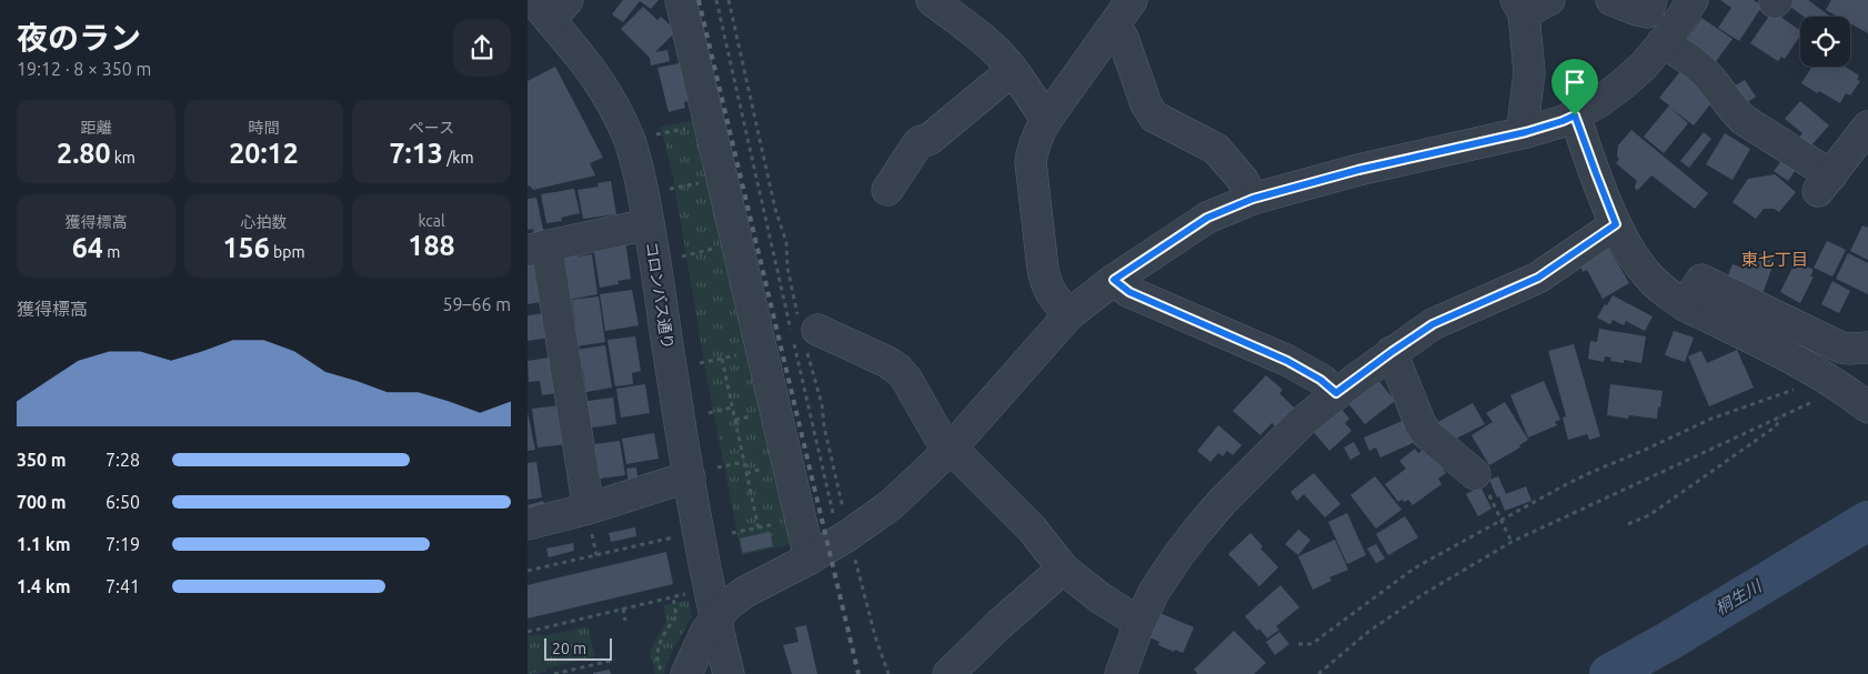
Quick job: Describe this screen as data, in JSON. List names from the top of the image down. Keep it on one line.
{"streets":{"street":["コロンバス通り"]},"districts":["東七丁目"],"water":["桐生川"],"scale_bar":"20 m","page":{"heading":["夜のラン","19:12 · 8 × 350 m"],"stats":[["距離","2.80 km"],["時間","20:12"],["ペース","7:13 /km"],["獲得標高","64 m"],["心拍数","156 bpm"],["kcal","188"]],"chart":["獲得標高","59–66 m"],"list":[{"name":"350 m","note":"7:28"},{"name":"700 m","note":"6:50"},{"name":"1.1 km","note":"7:19"},{"name":"1.4 km","note":"7:41"}],"scale":"20 m"}}
